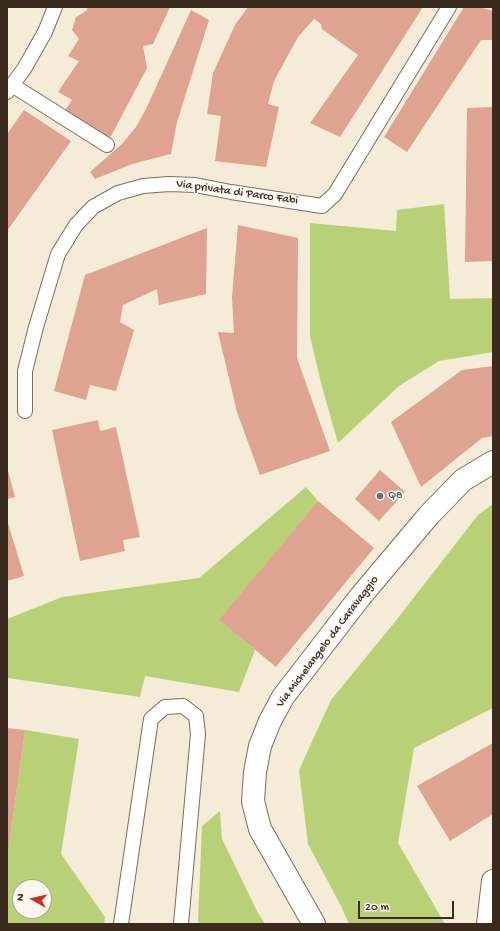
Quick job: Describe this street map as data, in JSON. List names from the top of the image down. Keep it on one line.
{"streets":{"main road":["Via Michelangelo da Caravaggio"],"lane":["Via privata di Parco Fabi"]},"places":["Q8"],"scale_bar":"20 m","north":"left"}
